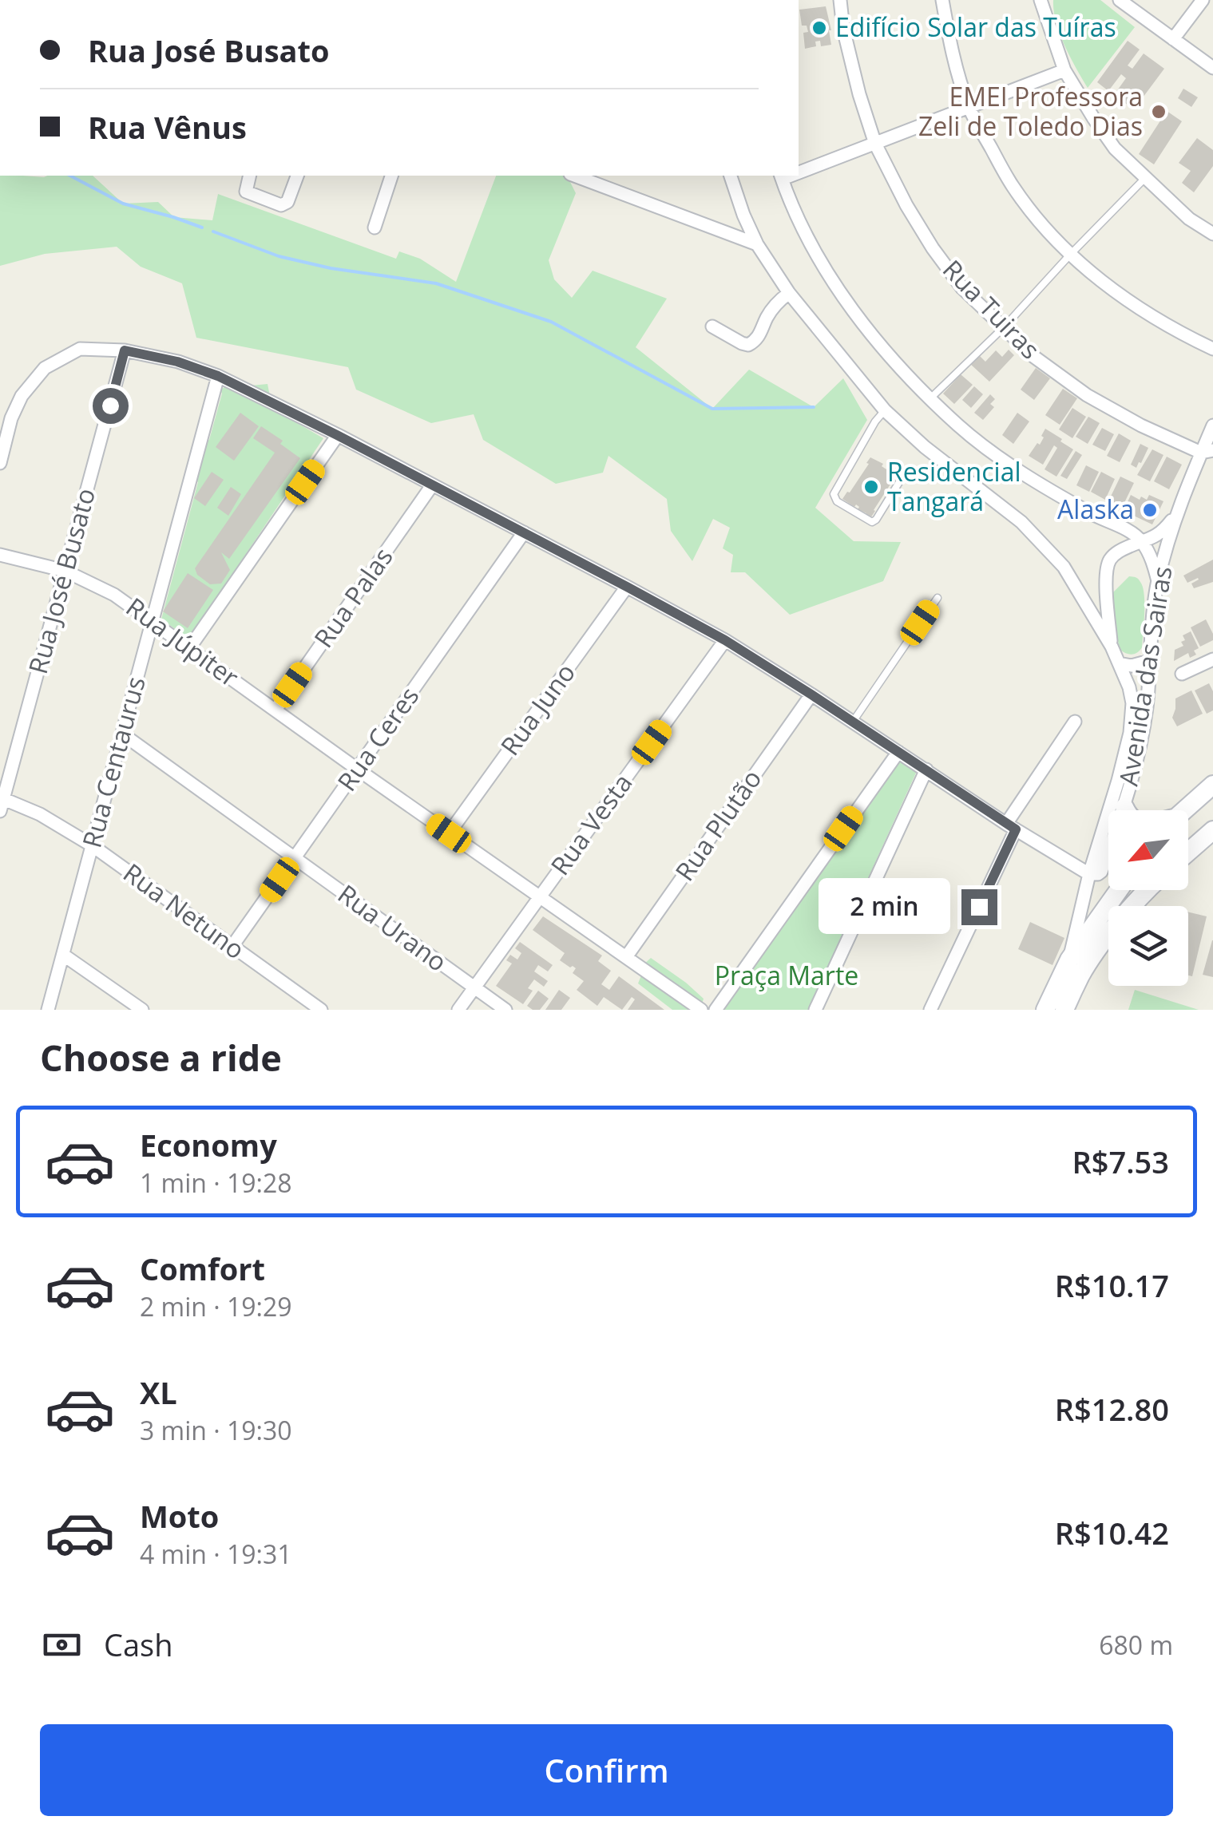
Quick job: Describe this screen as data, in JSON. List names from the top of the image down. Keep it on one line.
{"streets":{"street":["Rua Tuiras","Rua José Busato","Rua Palas","Rua Júpiter","Avenida das Sairas","Rua Juno","Rua Ceres","Rua Centaurus","Rua Vesta","Rua Plutão","Rua Netuno","Rua Urano"]},"crossings":[["Rua Tuiras","Avenida das Sairas"],["Rua José Busato","Rua Júpiter"],["Rua José Busato","Rua Netuno"],["Rua Palas","Rua Júpiter"],["Rua Júpiter","Rua Juno"],["Rua Júpiter","Rua Ceres"],["Rua Júpiter","Rua Centaurus"],["Rua Júpiter","Rua Vesta"],["Rua Júpiter","Rua Plutão"],["Rua Ceres","Rua Netuno"],["Rua Ceres","Rua Urano"],["Rua Centaurus","Rua Netuno"],["Rua Centaurus","Rua Urano"],["Rua Vesta","Rua Urano"]],"parks":["Praça Marte"],"places":["Edifício Solar das Tuíras","EMEI Professora Zeli de Toledo Dias","Residencial Tangará","Alaska"],"north":"bottom left","page":{"banner":["Rua José Busato","Rua Vênus"],"bubble":"2 min","heading":"Choose a ride","list":[{"name":"Economy","note":"1 min · 19:28","value":"R$7.53"},{"name":"Comfort","note":"2 min · 19:29","value":"R$10.17"},{"name":"XL","note":"3 min · 19:30","value":"R$12.80"},{"name":"Moto","note":"4 min · 19:31","value":"R$10.42"}],"pay":["Cash","680 m"],"buttons":"Confirm"}}
